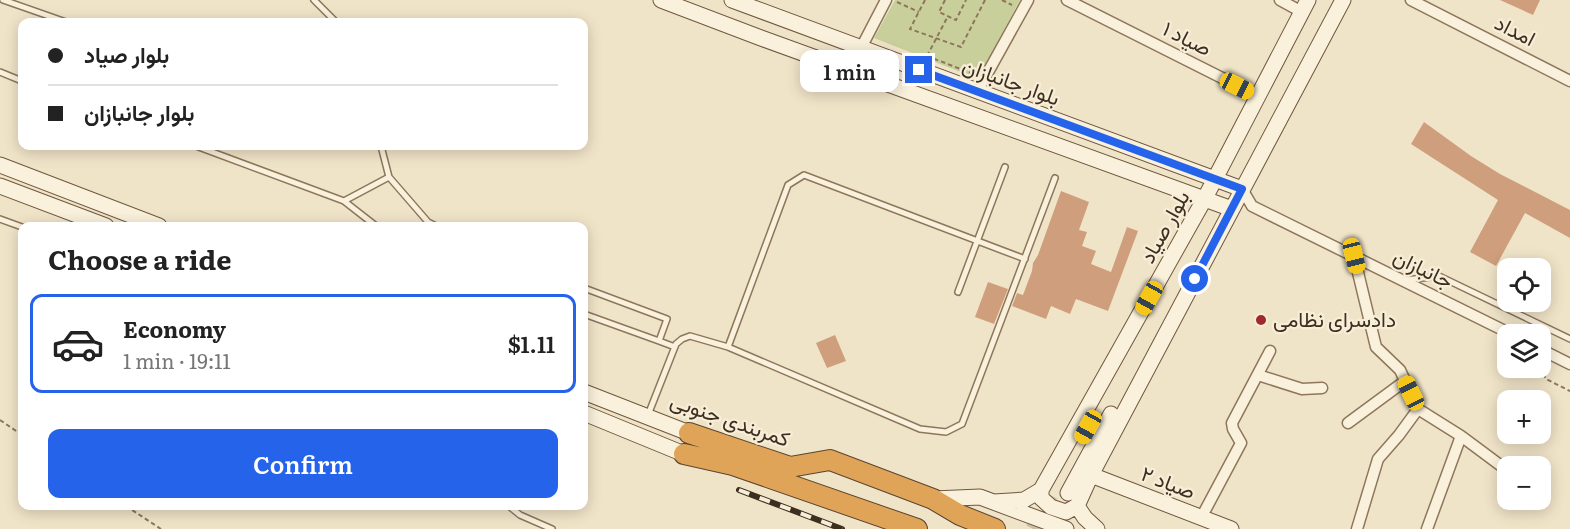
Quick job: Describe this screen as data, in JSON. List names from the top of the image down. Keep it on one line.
{"streets":{"highway":["کمربندی جنوبی"],"main road":["بلوار جانبازان","بلوار صیاد","صیاد ۲"],"street":["امداد","صیاد ۱","جانبازان"]},"crossings":[["صیاد ۱","بلوار صیاد"],["بلوار جانبازان","بلوار صیاد"]],"places":["دادسرای نظامی"],"page":{"banner":["بلوار صیاد","بلوار جانبازان"],"bubble":"1 min","heading":"Choose a ride","map_buttons":["+","−"],"list":[{"name":"Economy","note":"1 min · 19:11","value":"$1.11"}],"buttons":"Confirm"}}
